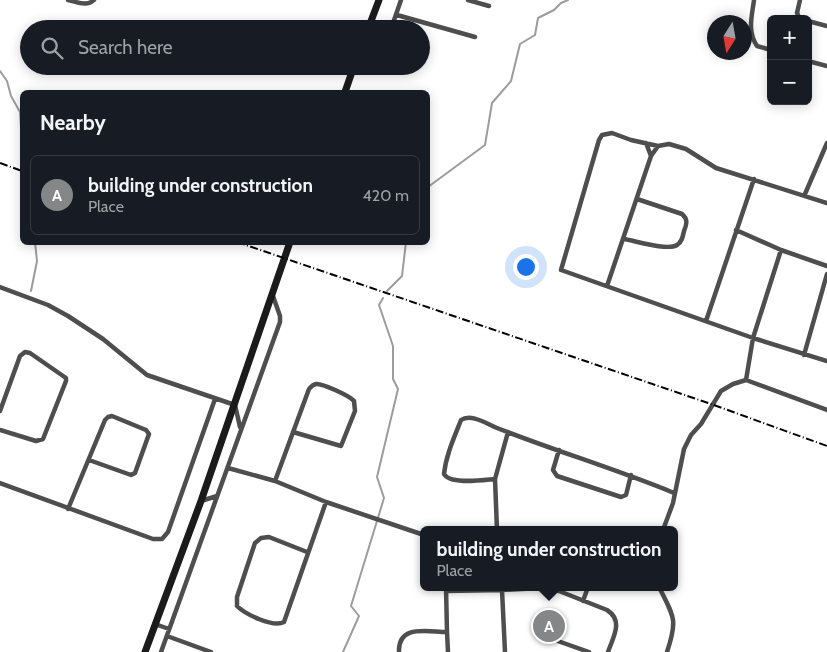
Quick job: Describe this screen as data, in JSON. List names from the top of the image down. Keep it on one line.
{"north":"bottom","page":{"map_buttons":["+","−"],"search":"Search here","heading":"Nearby","list":[{"mark":"A","name":"building under construction","note":"Place","value":"420 m"}],"popup":["building under construction","Place"],"pins":"A"}}
